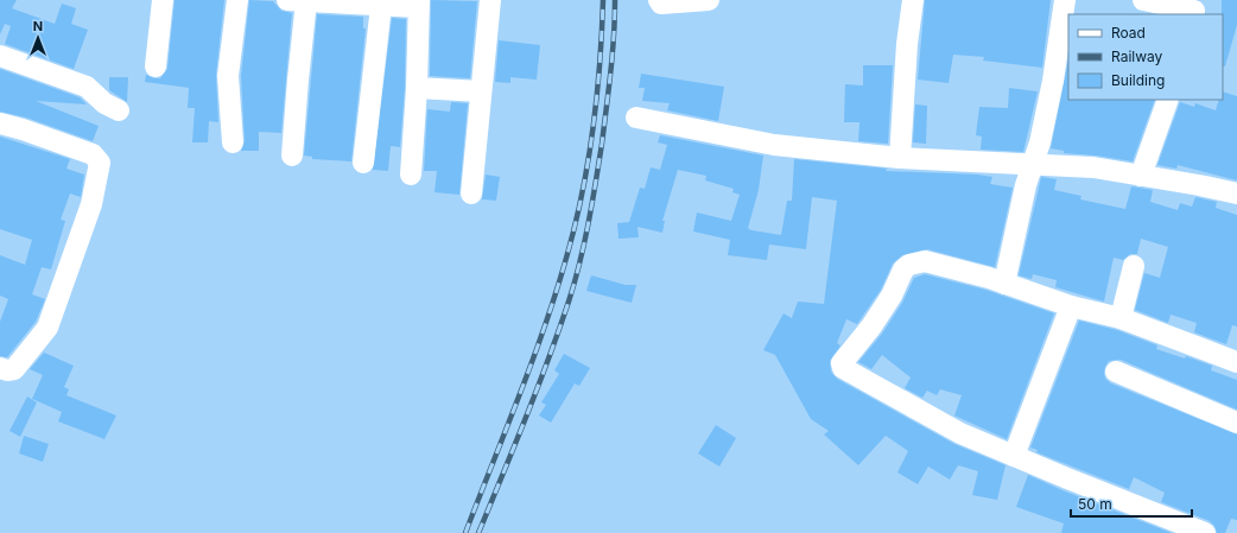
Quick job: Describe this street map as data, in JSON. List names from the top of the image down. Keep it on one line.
{"legend":["Road","Railway","Building"],"scale_bar":"50 m","north":"top"}
